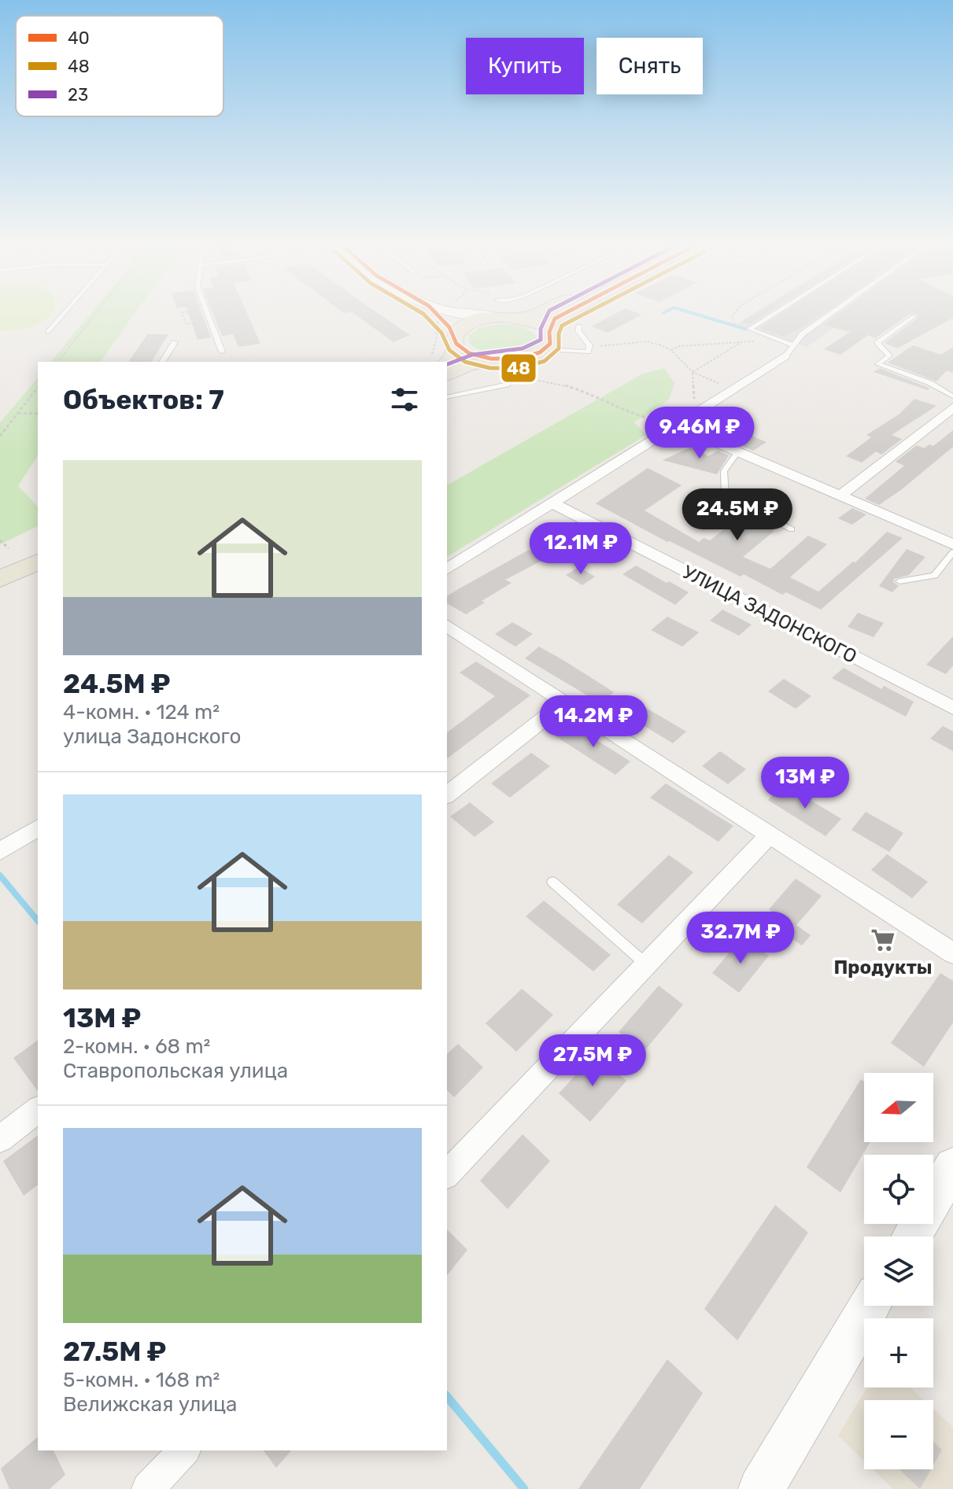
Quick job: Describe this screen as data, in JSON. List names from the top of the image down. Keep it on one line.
{"streets":{"street":["УЛИЦА ЗАДОНСКОГО"]},"places":{"supermarket":["Продукты"]},"lines":["transit line 40","transit line 48","transit line 23"],"legend":["40","48","23"],"north":"left","page":{"chip":["Купить","Снять"],"heading":"Объектов: 7","price":["9.46M ₽","24.5M ₽","12.1M ₽","14.2M ₽","13M ₽","32.7M ₽","27.5M ₽"],"list":[{"name":"24.5M ₽","note":"4-комн. · 124 m² · улица Задонского"},{"name":"13M ₽","note":"2-комн. · 68 m² · Ставропольская улица"},{"name":"27.5M ₽","note":"5-комн. · 168 m² · Велижская улица"}],"map_buttons":["+","−"]}}
